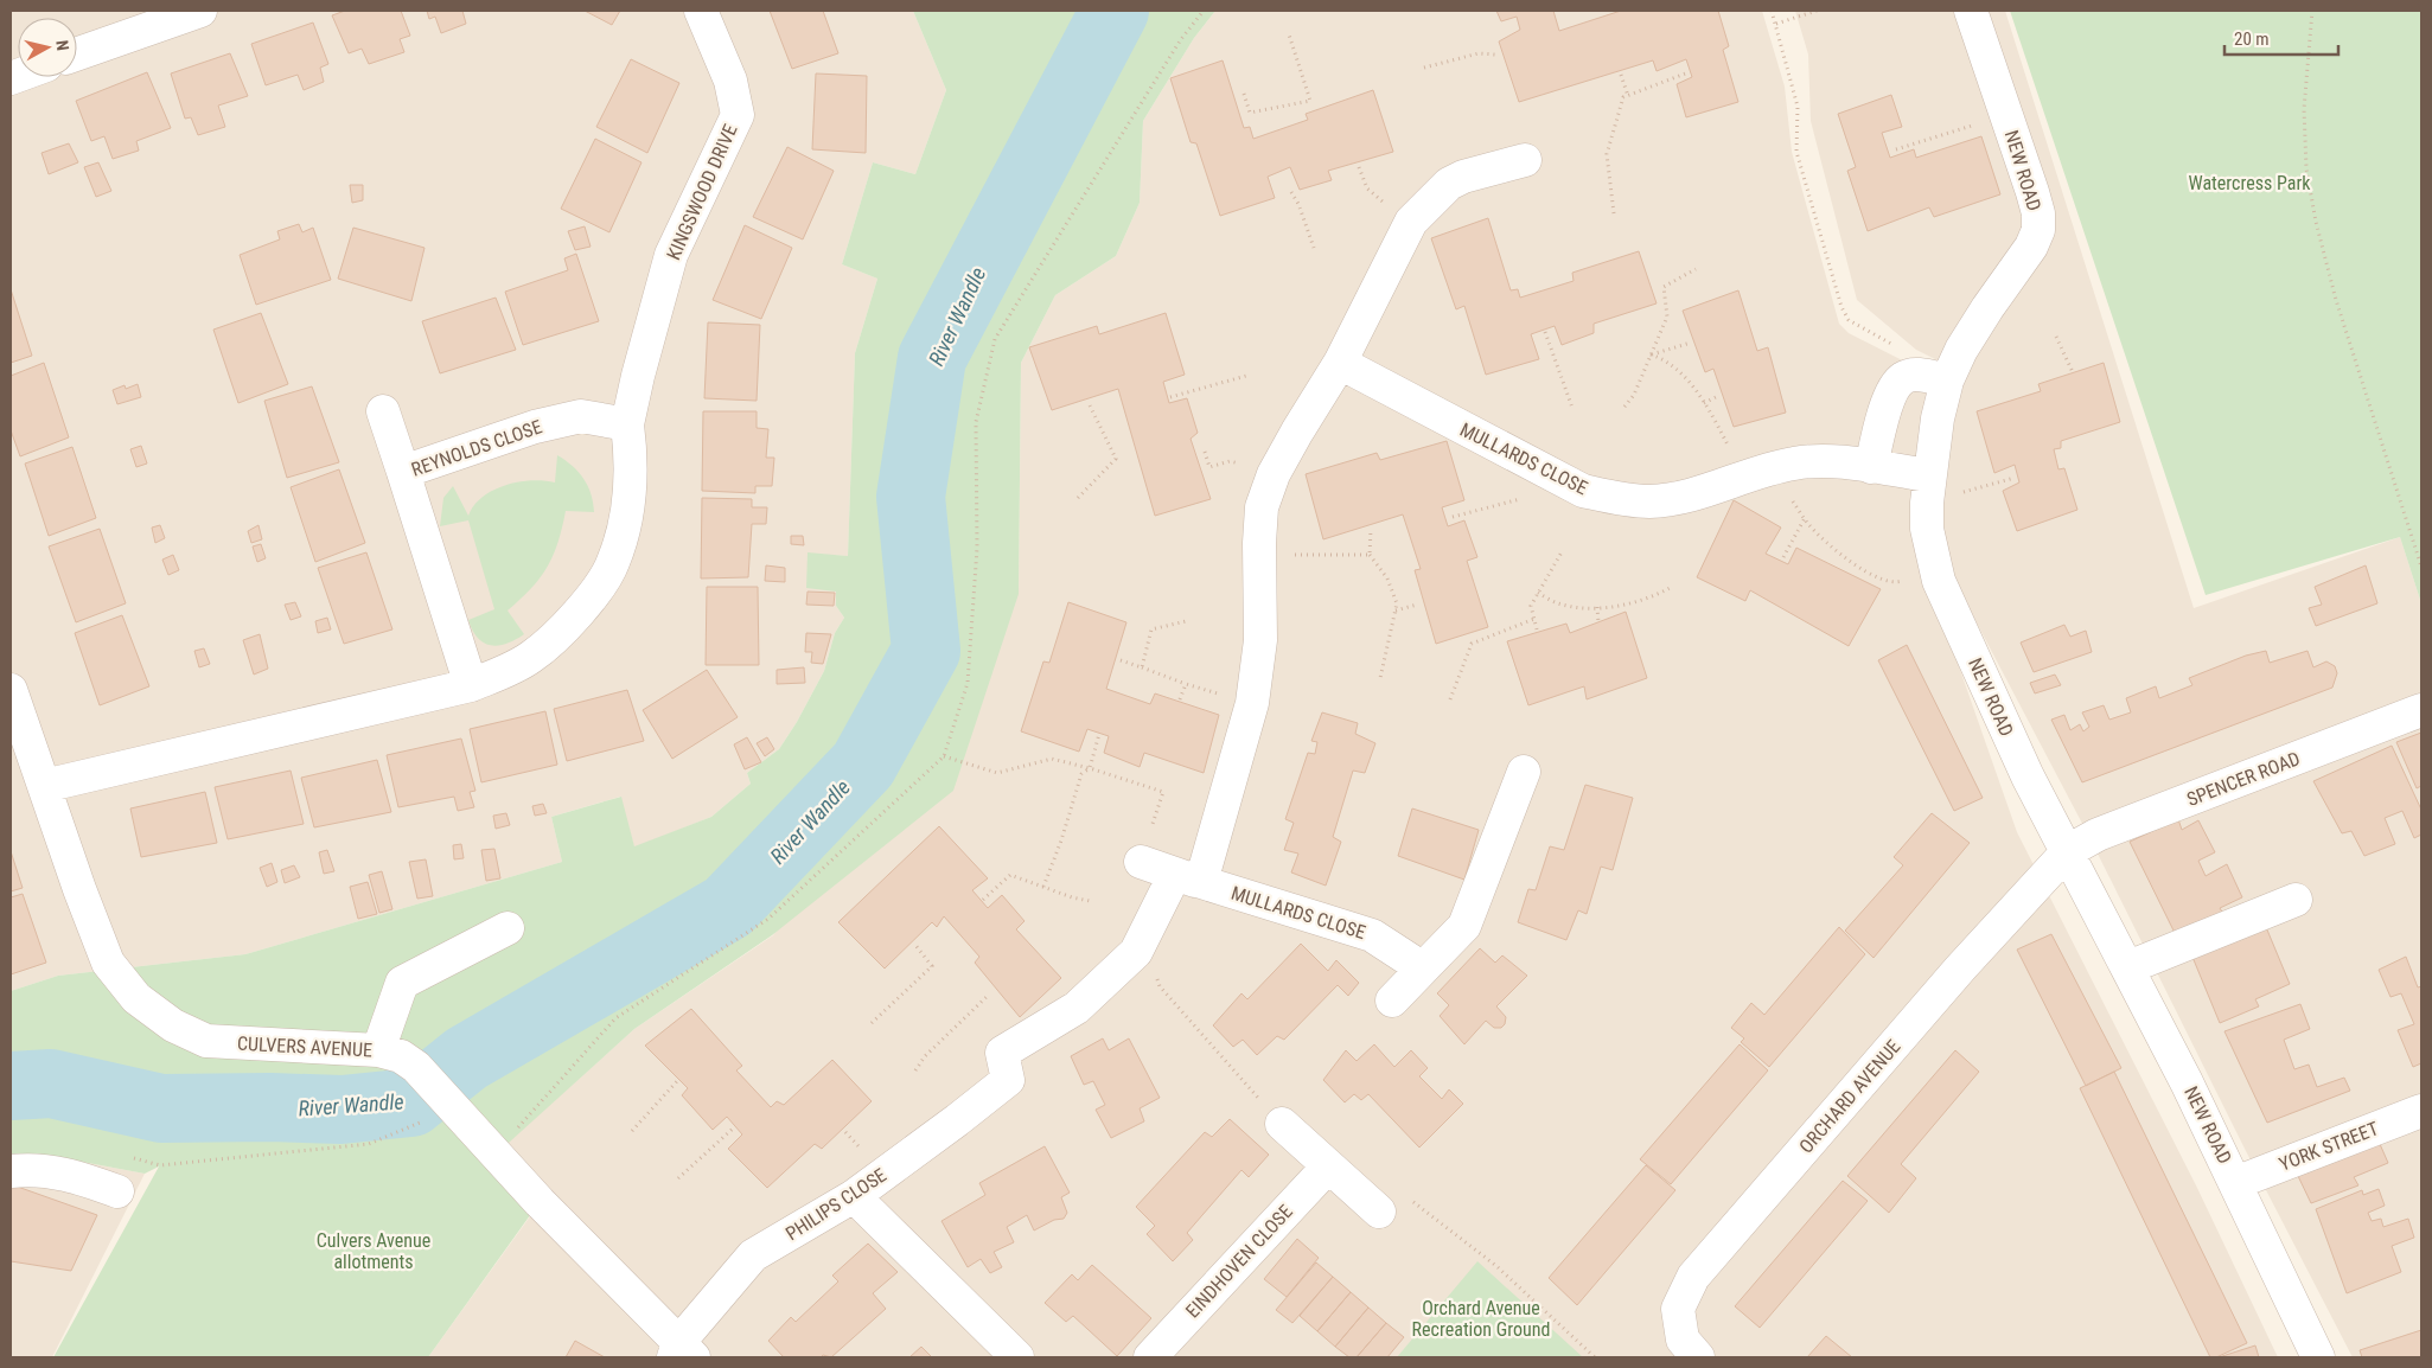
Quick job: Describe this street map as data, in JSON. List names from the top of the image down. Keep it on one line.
{"streets":{"street":["NEW ROAD","KINGSWOOD DRIVE","REYNOLDS CLOSE","MULLARDS CLOSE","SPENCER ROAD","CULVERS AVENUE","ORCHARD AVENUE","YORK STREET","PHILIPS CLOSE","EINDHOVEN CLOSE"]},"crossings":[["NEW ROAD","MULLARDS CLOSE"],["NEW ROAD","SPENCER ROAD"],["NEW ROAD","ORCHARD AVENUE"],["NEW ROAD","YORK STREET"],["KINGSWOOD DRIVE","REYNOLDS CLOSE"],["SPENCER ROAD","ORCHARD AVENUE"],["CULVERS AVENUE","PHILIPS CLOSE"]],"water":["River Wandle"],"parks":["Watercress Park","Culvers Avenue allotments","Orchard Avenue Recreation Ground"],"scale_bar":"20 m","north":"right"}
